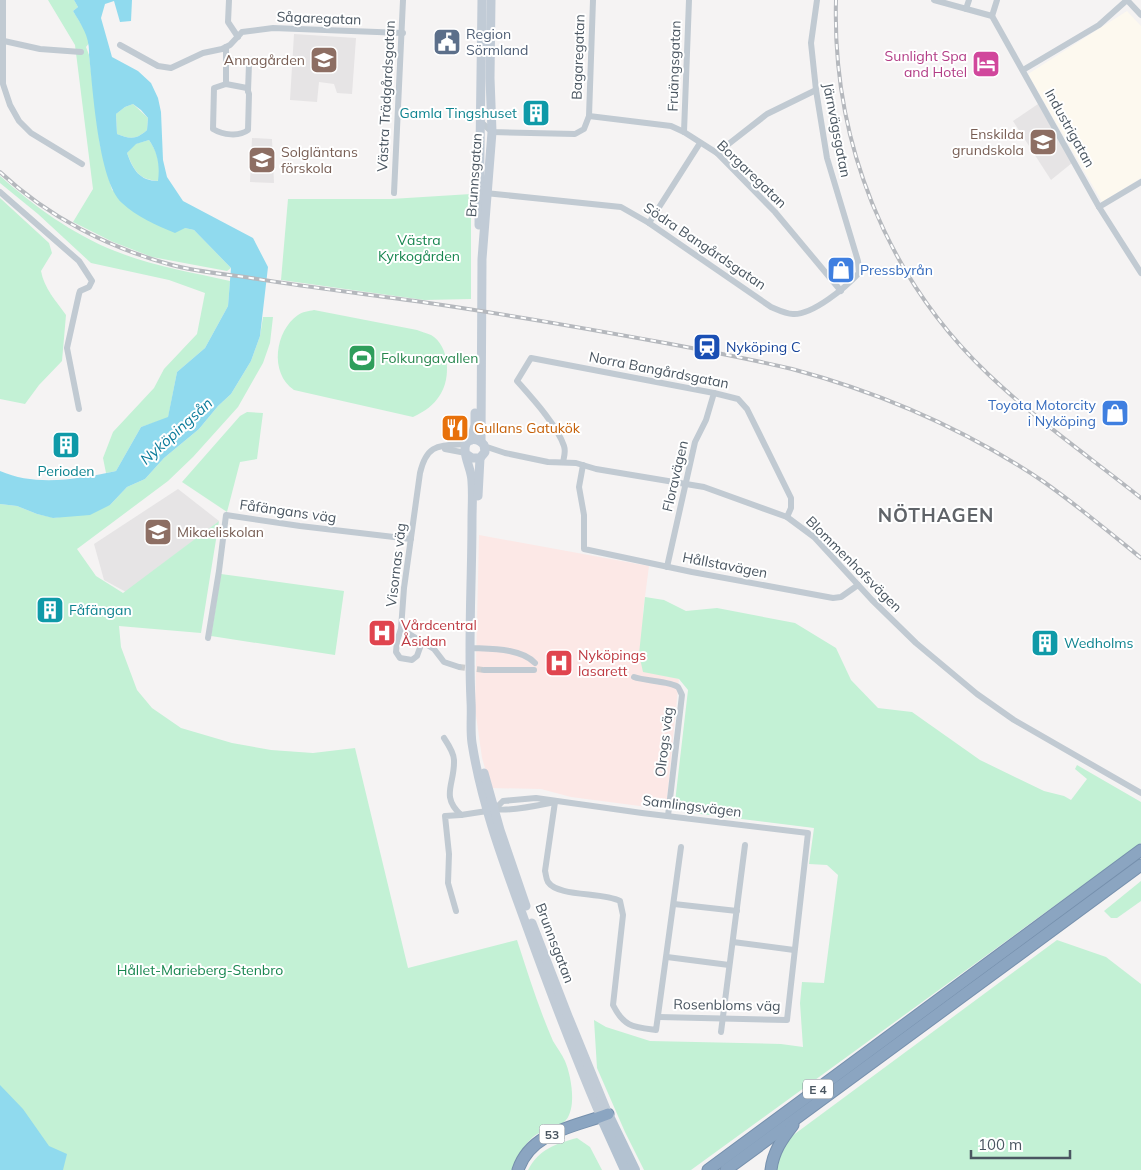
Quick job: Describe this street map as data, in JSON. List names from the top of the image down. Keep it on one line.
{"streets":{"highway":["E 4","53"],"main road":["Brunnsgatan"],"street":["Sågaregatan","Bagaregatan","Fruängsgatan","Västra Trädgårdsgatan","Industrigatan","Järnvägsgatan","Borgaregatan","Södra Bangårdsgatan","Norra Bangårdsgatan","Floravägen","Fåfängans väg","Blommenhofsvägen","Visornas väg","Hållstavägen","Olrogs väg","Samlingsvägen","Rosenbloms väg"]},"crossings":[["Sågaregatan","Västra Trädgårdsgatan"],["Bagaregatan","Borgaregatan"],["Fruängsgatan","Borgaregatan"],["Järnvägsgatan","Södra Bangårdsgatan"],["Borgaregatan","Södra Bangårdsgatan"],["Brunnsgatan","Södra Bangårdsgatan"],["Brunnsgatan","Blommenhofsvägen"],["Brunnsgatan","Visornas väg"],["Brunnsgatan","Samlingsvägen"],["Brunnsgatan","53"],["Norra Bangårdsgatan","Floravägen"],["Norra Bangårdsgatan","Blommenhofsvägen"],["Floravägen","Blommenhofsvägen"],["Floravägen","Hållstavägen"],["Fåfängans väg","Visornas väg"],["Blommenhofsvägen","Hållstavägen"],["Olrogs väg","Samlingsvägen"],["Samlingsvägen","Rosenbloms väg"]],"districts":["NÖTHAGEN"],"water":["Nyköpingsån"],"parks":["Västra Kyrkogården","Hållet-Marieberg-Stenbro"],"places":{"public building":["Region Sörmland"],"school or university":["Annagården","Enskilda grundskola","Solgläntans förskola","Mikaeliskolan"],"hotel":["Sunlight Spa and Hotel"],"building":["Gamla Tingshuset","Perioden","Fåfängan","Wedholms"],"shop":["Pressbyrån","Toyota Motorcity i Nyköping"],"station":["Nyköping C"],"sports":["Folkungavallen"],"restaurant":["Gullans Gatukök"],"hospital":["Vårdcentral Åsidan","Nyköpings lasarett"]},"scale_bar":"100 m"}
